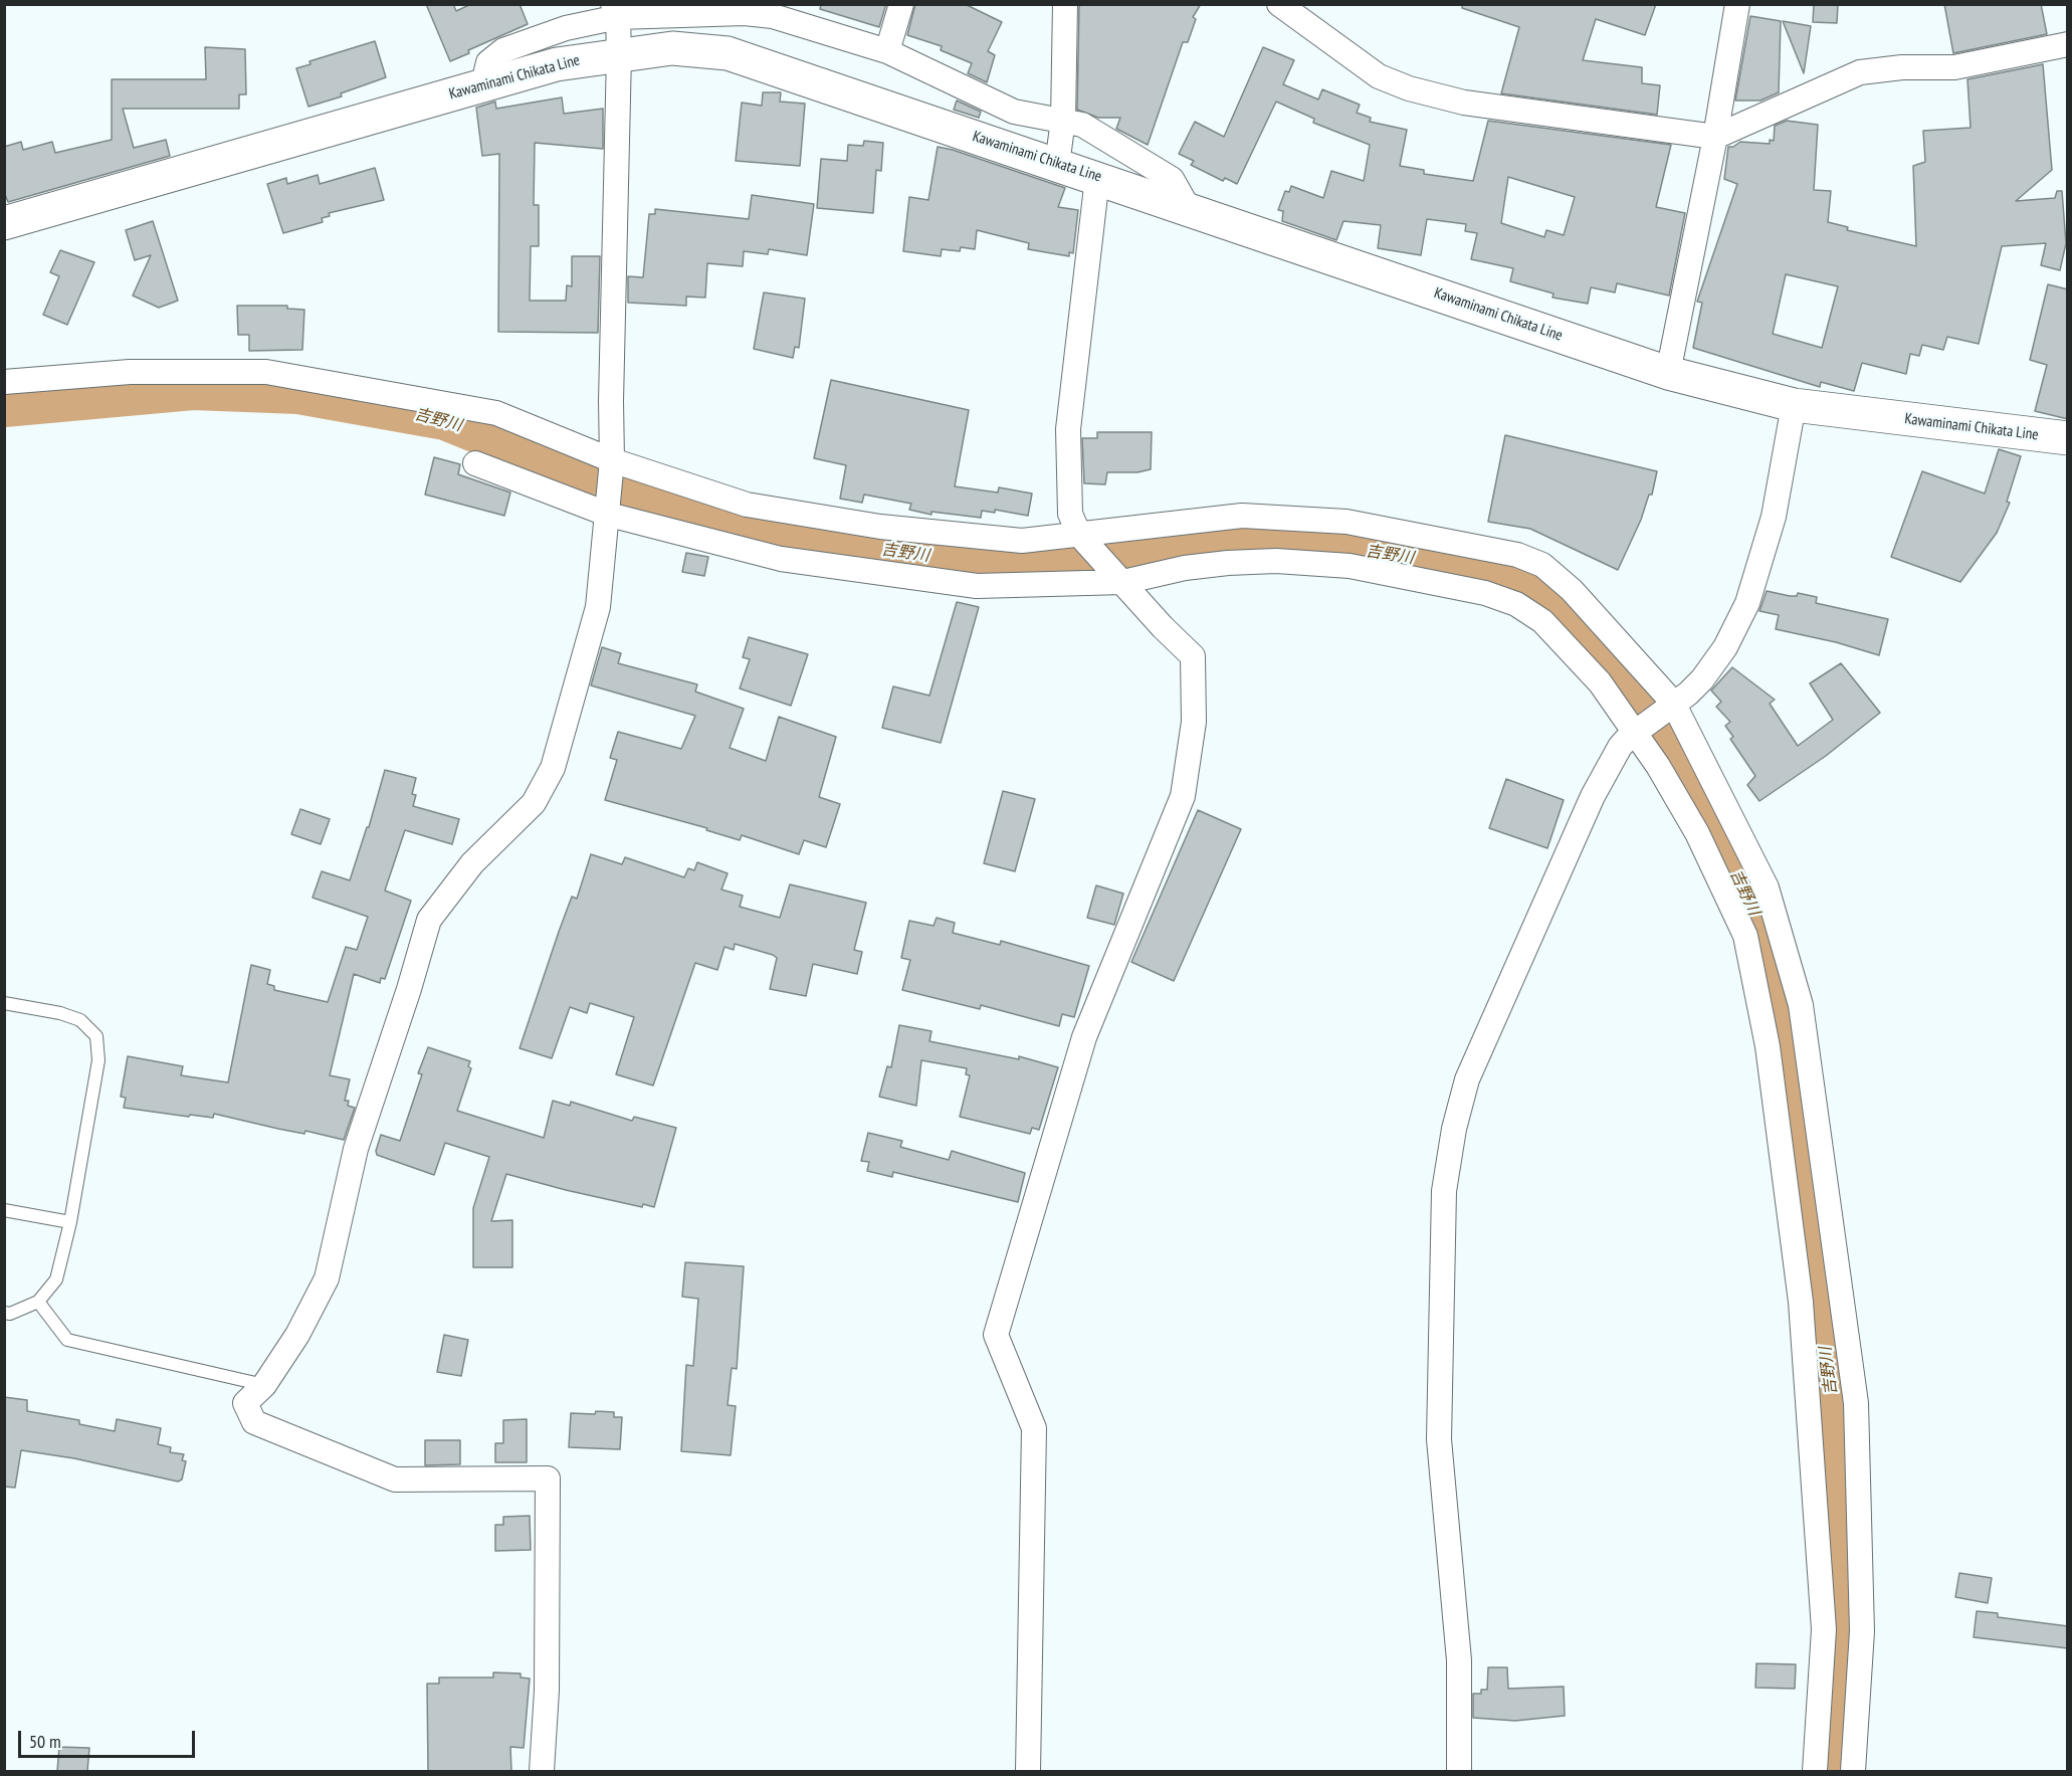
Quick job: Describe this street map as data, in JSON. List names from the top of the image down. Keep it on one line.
{"streets":{"main road":["Kawaminami Chikata Line"]},"water":["吉野川"],"scale_bar":"50 m"}
